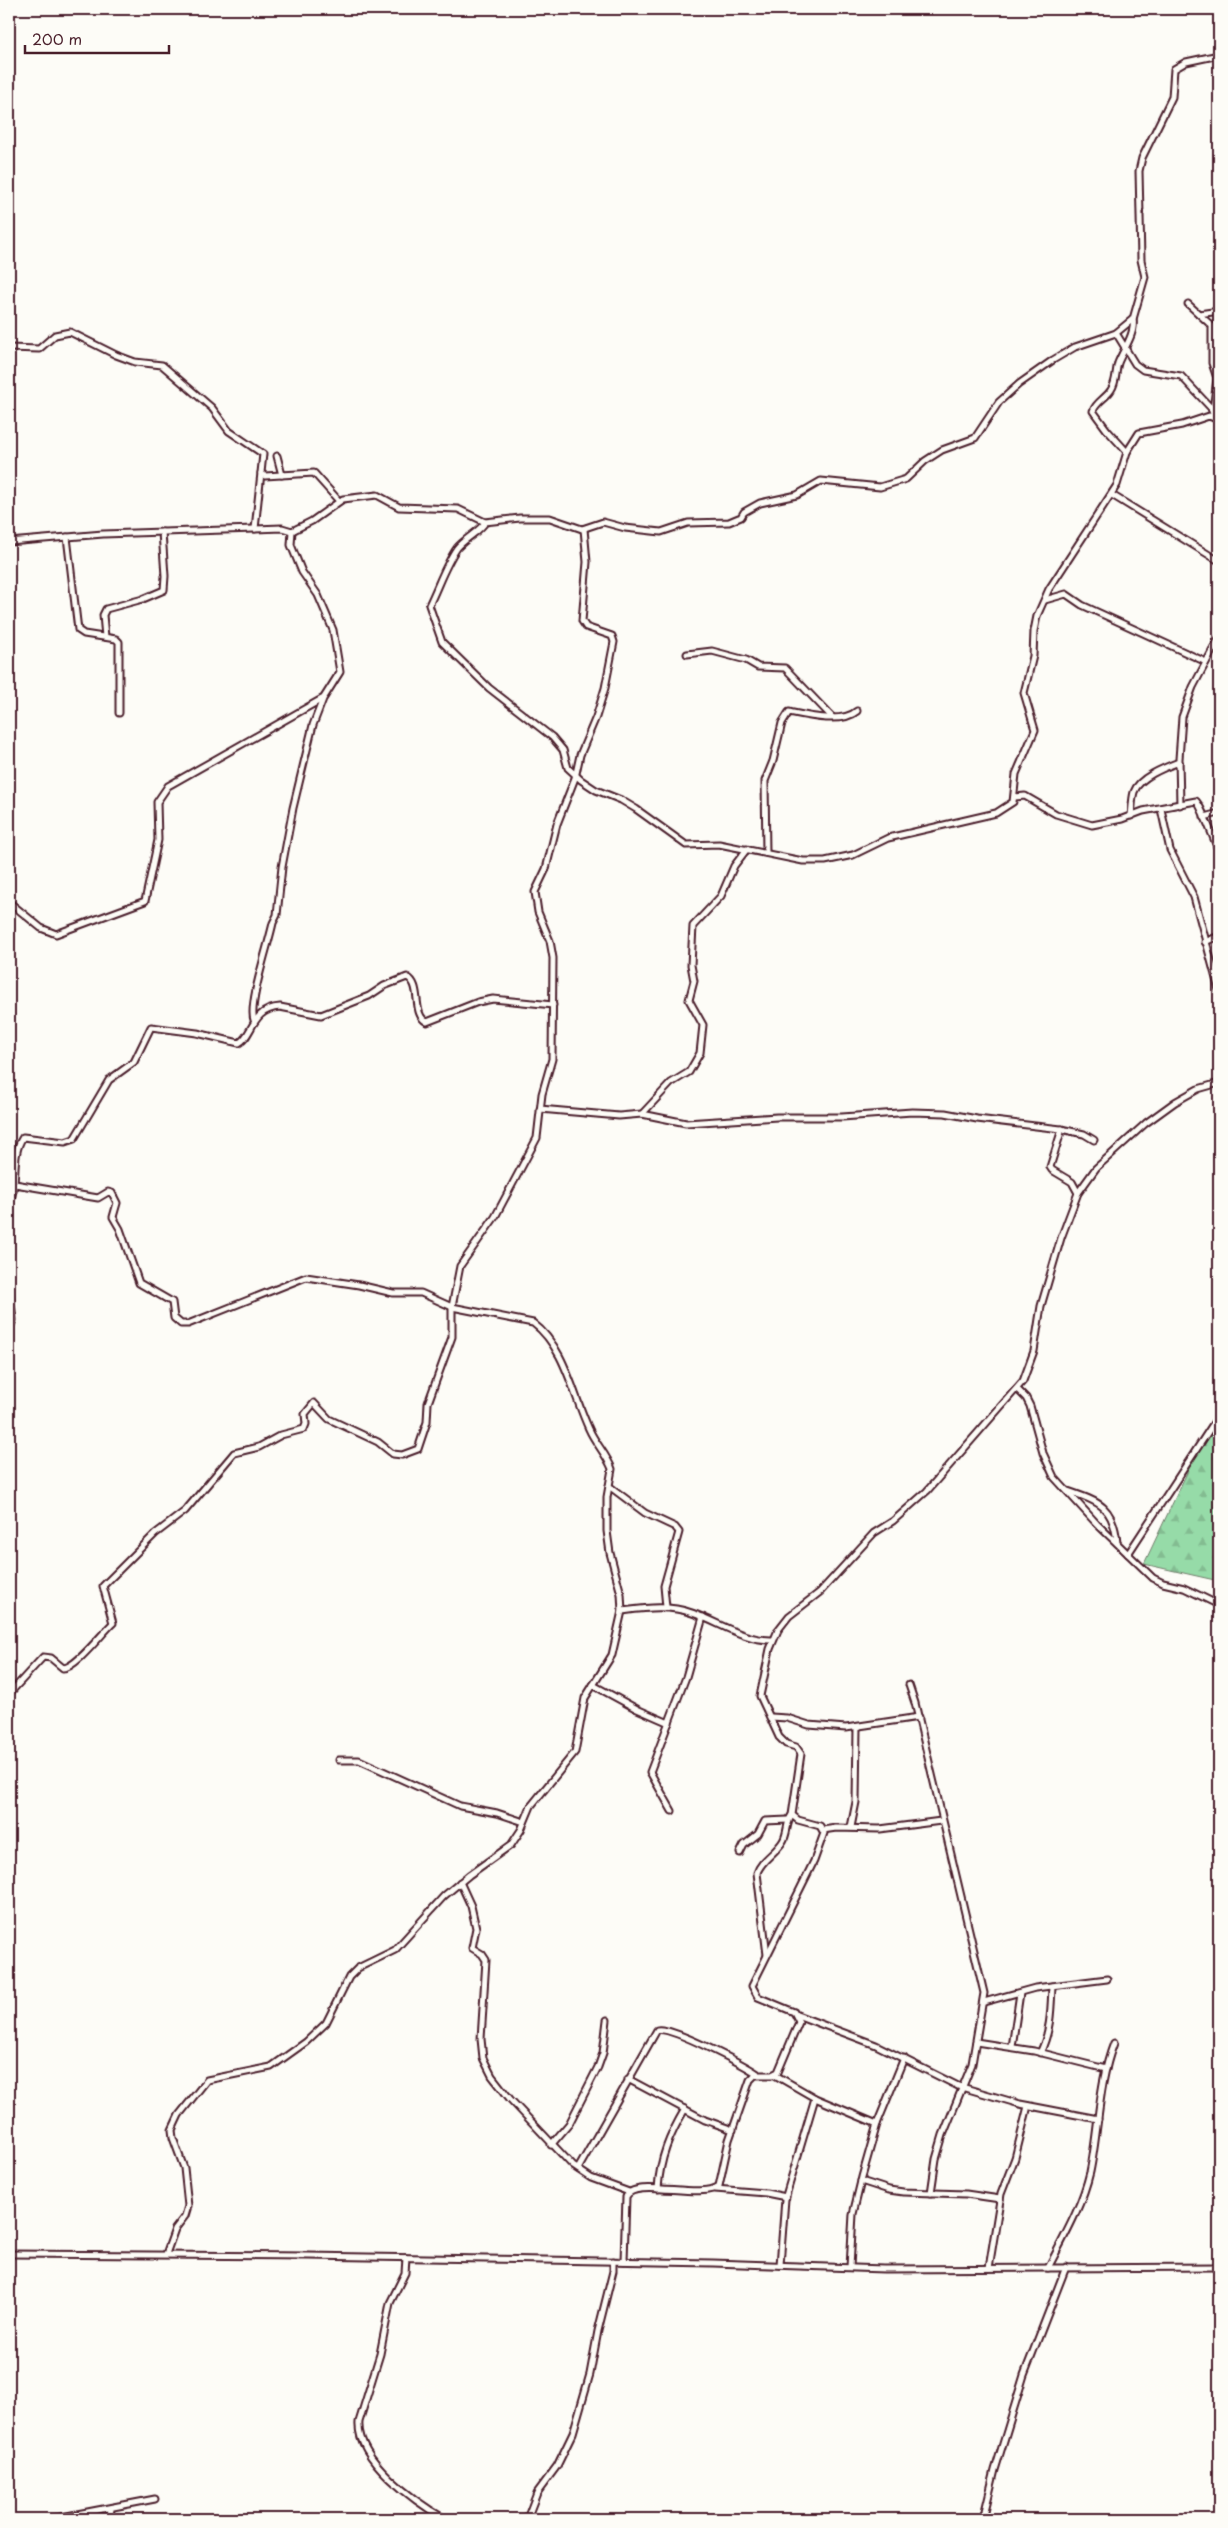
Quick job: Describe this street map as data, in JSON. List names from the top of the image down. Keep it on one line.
{"scale_bar":"200 m"}
